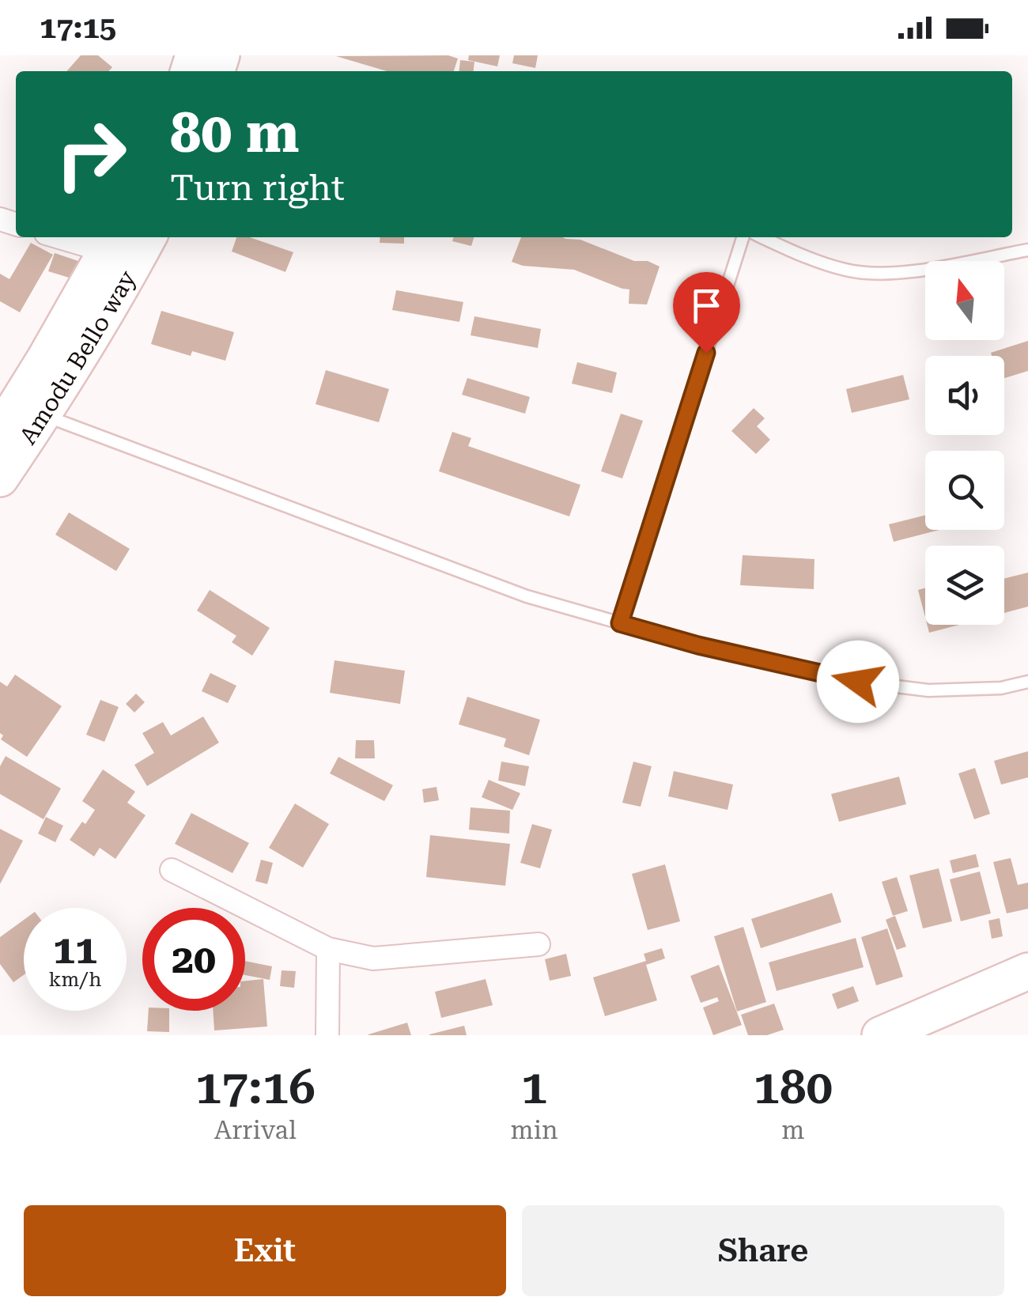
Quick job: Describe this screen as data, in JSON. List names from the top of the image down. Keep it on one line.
{"streets":{"main road":["Amodu Bello way"]},"north":"top","page":{"status":"17:15","turn":["80 m","Turn right"],"speed":"11 km/h","limit":"20","eta":["17:16","Arrival","1","min","180","m"],"buttons":["Exit","Share"]}}
